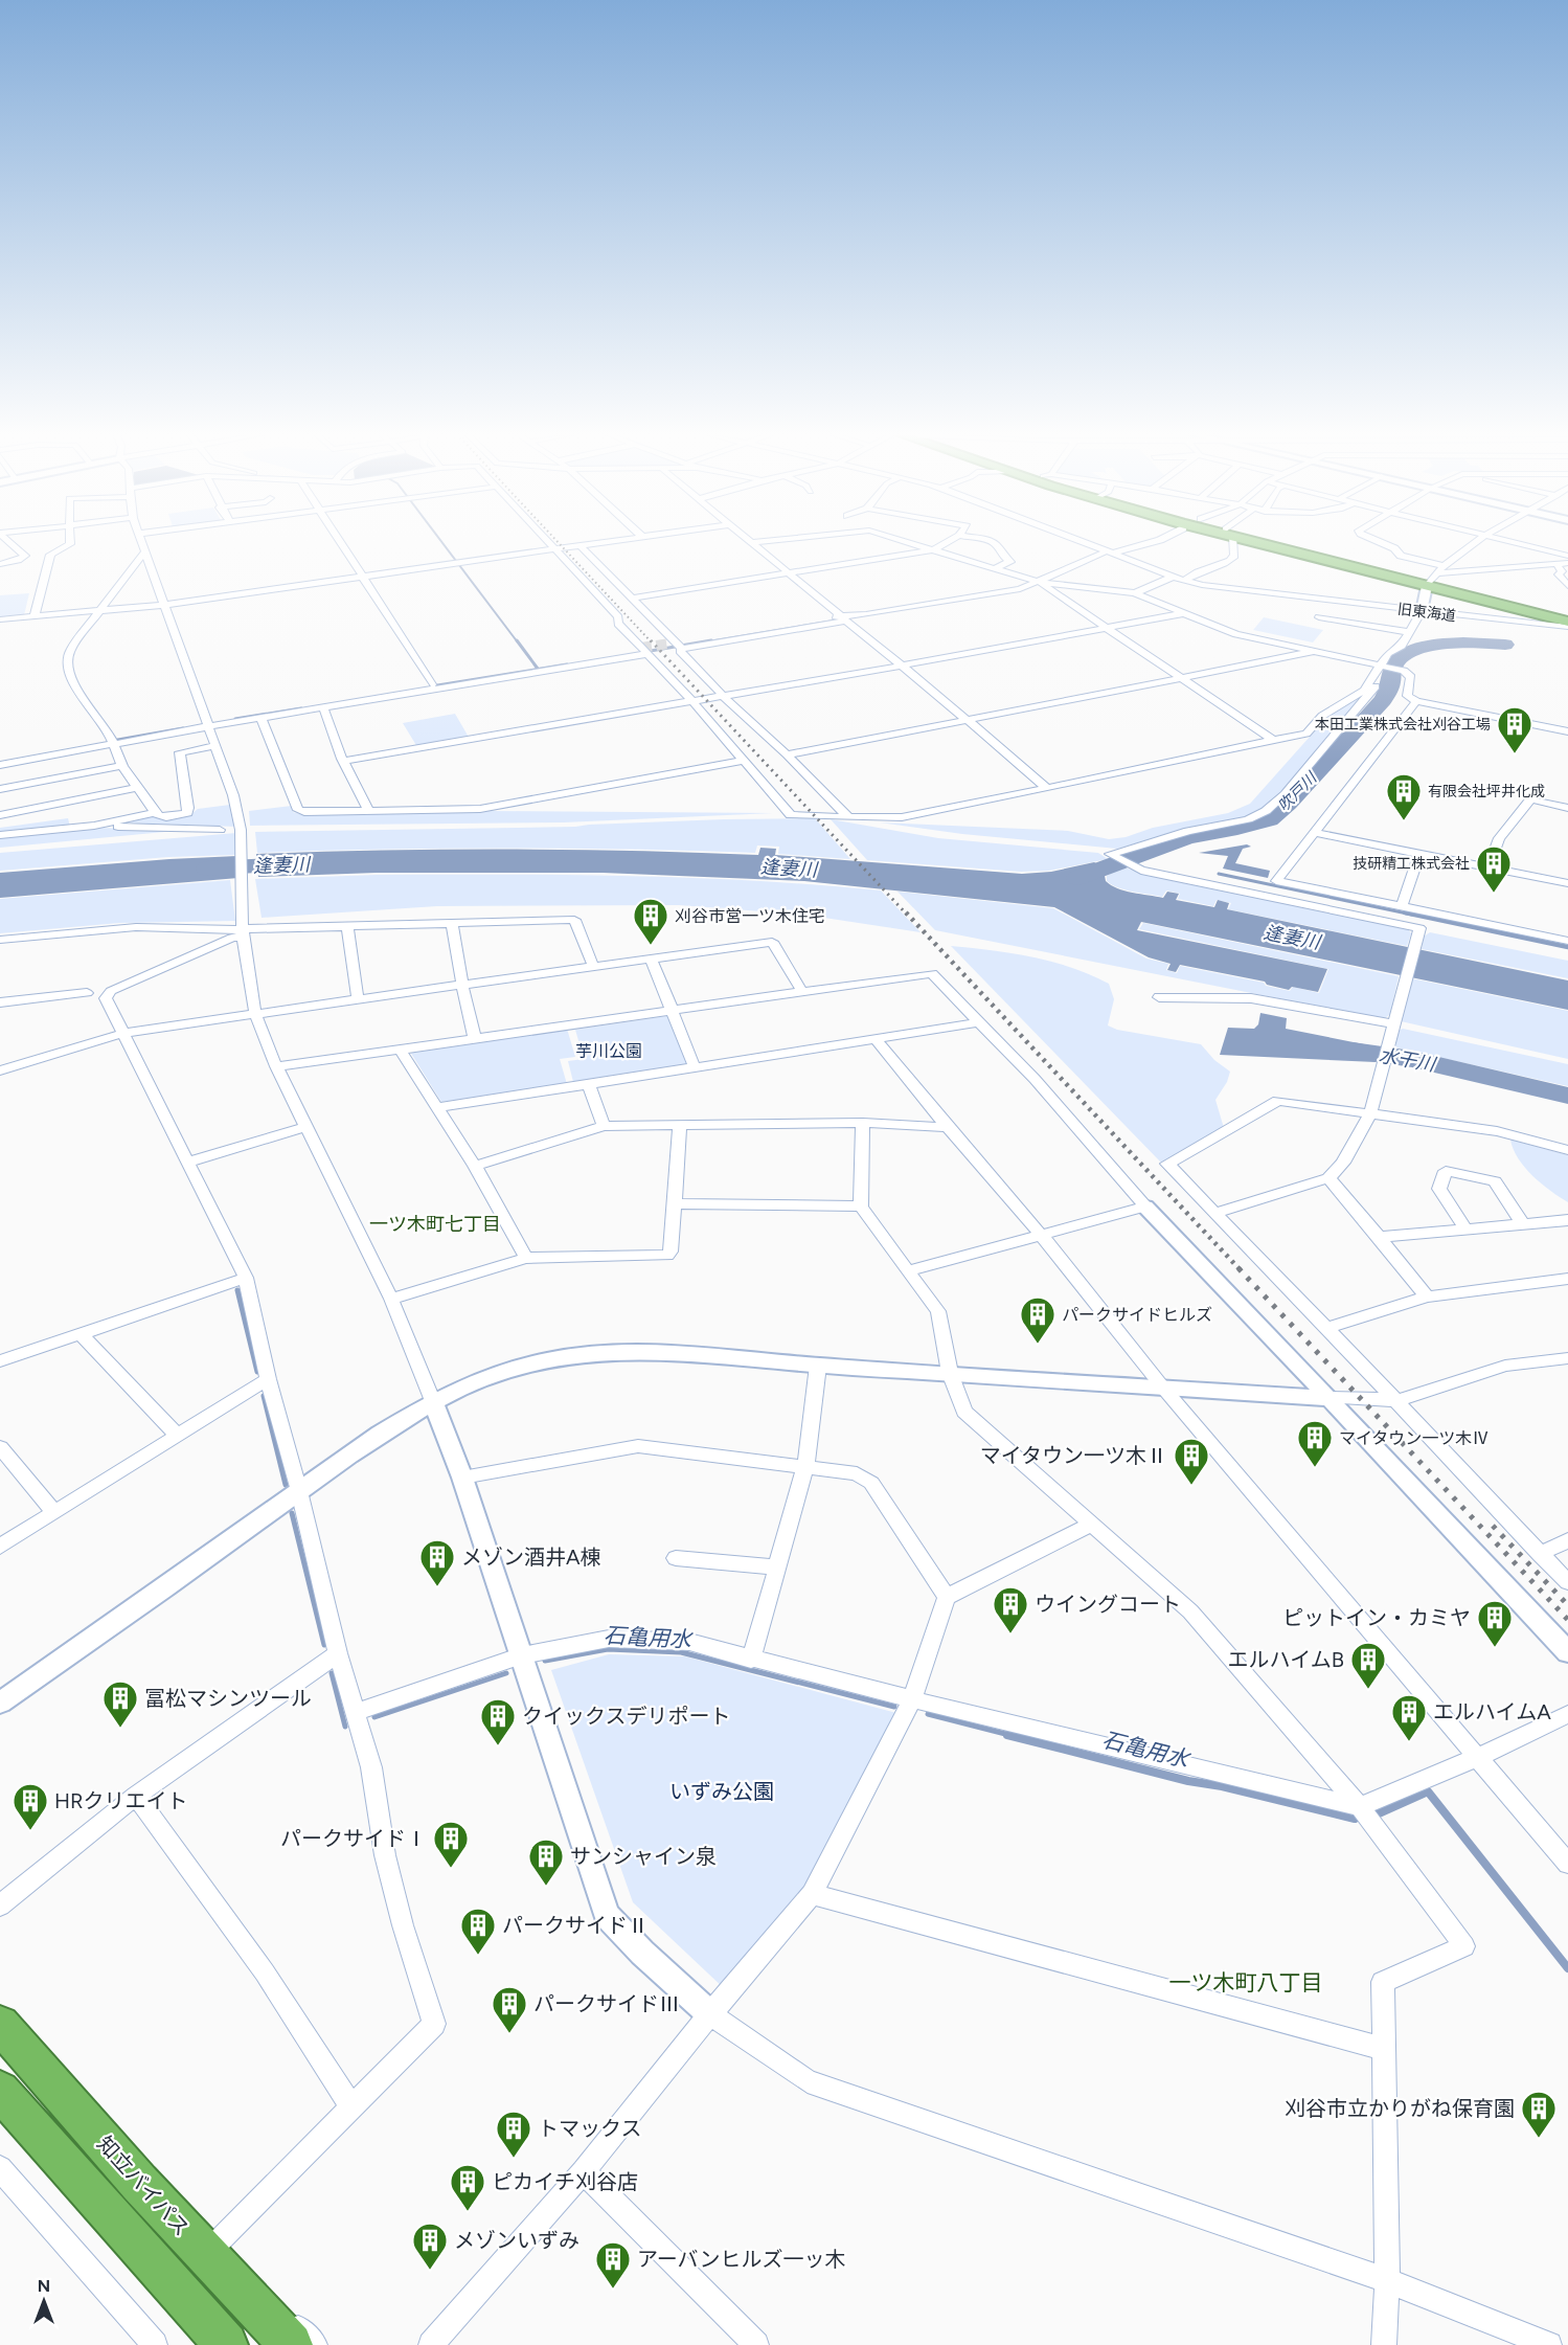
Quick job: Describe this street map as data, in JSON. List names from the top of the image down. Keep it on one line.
{"streets":{"highway":["知立バイパス"],"street":["旧東海道"]},"districts":["一ツ木町七丁目","一ツ木町八丁目"],"water":["吹戸川","逢妻川","水干川","石亀用水"],"parks":["芋川公園","いずみ公園"],"places":{"building":["本田工業株式会社刈谷工場","有限会社坪井化成","技研精工株式会社","刈谷市営一ツ木住宅","パークサイドヒルズ","マイタウン一ツ木Ⅳ","マイタウン一ツ木Ⅱ","メゾン酒井A棟","ウイングコート","ピットイン・カミヤ","エルハイムB","冨松マシンツール","エルハイムA","クイックスデリポート","HRクリエイト","パークサイドⅠ","サンシャイン泉","パークサイドⅡ","パークサイドⅢ","刈谷市立かりがね保育園","トマックス","ピカイチ刈谷店","メゾンいずみ","アーバンヒルズ一ッ木"]},"north":"top"}
